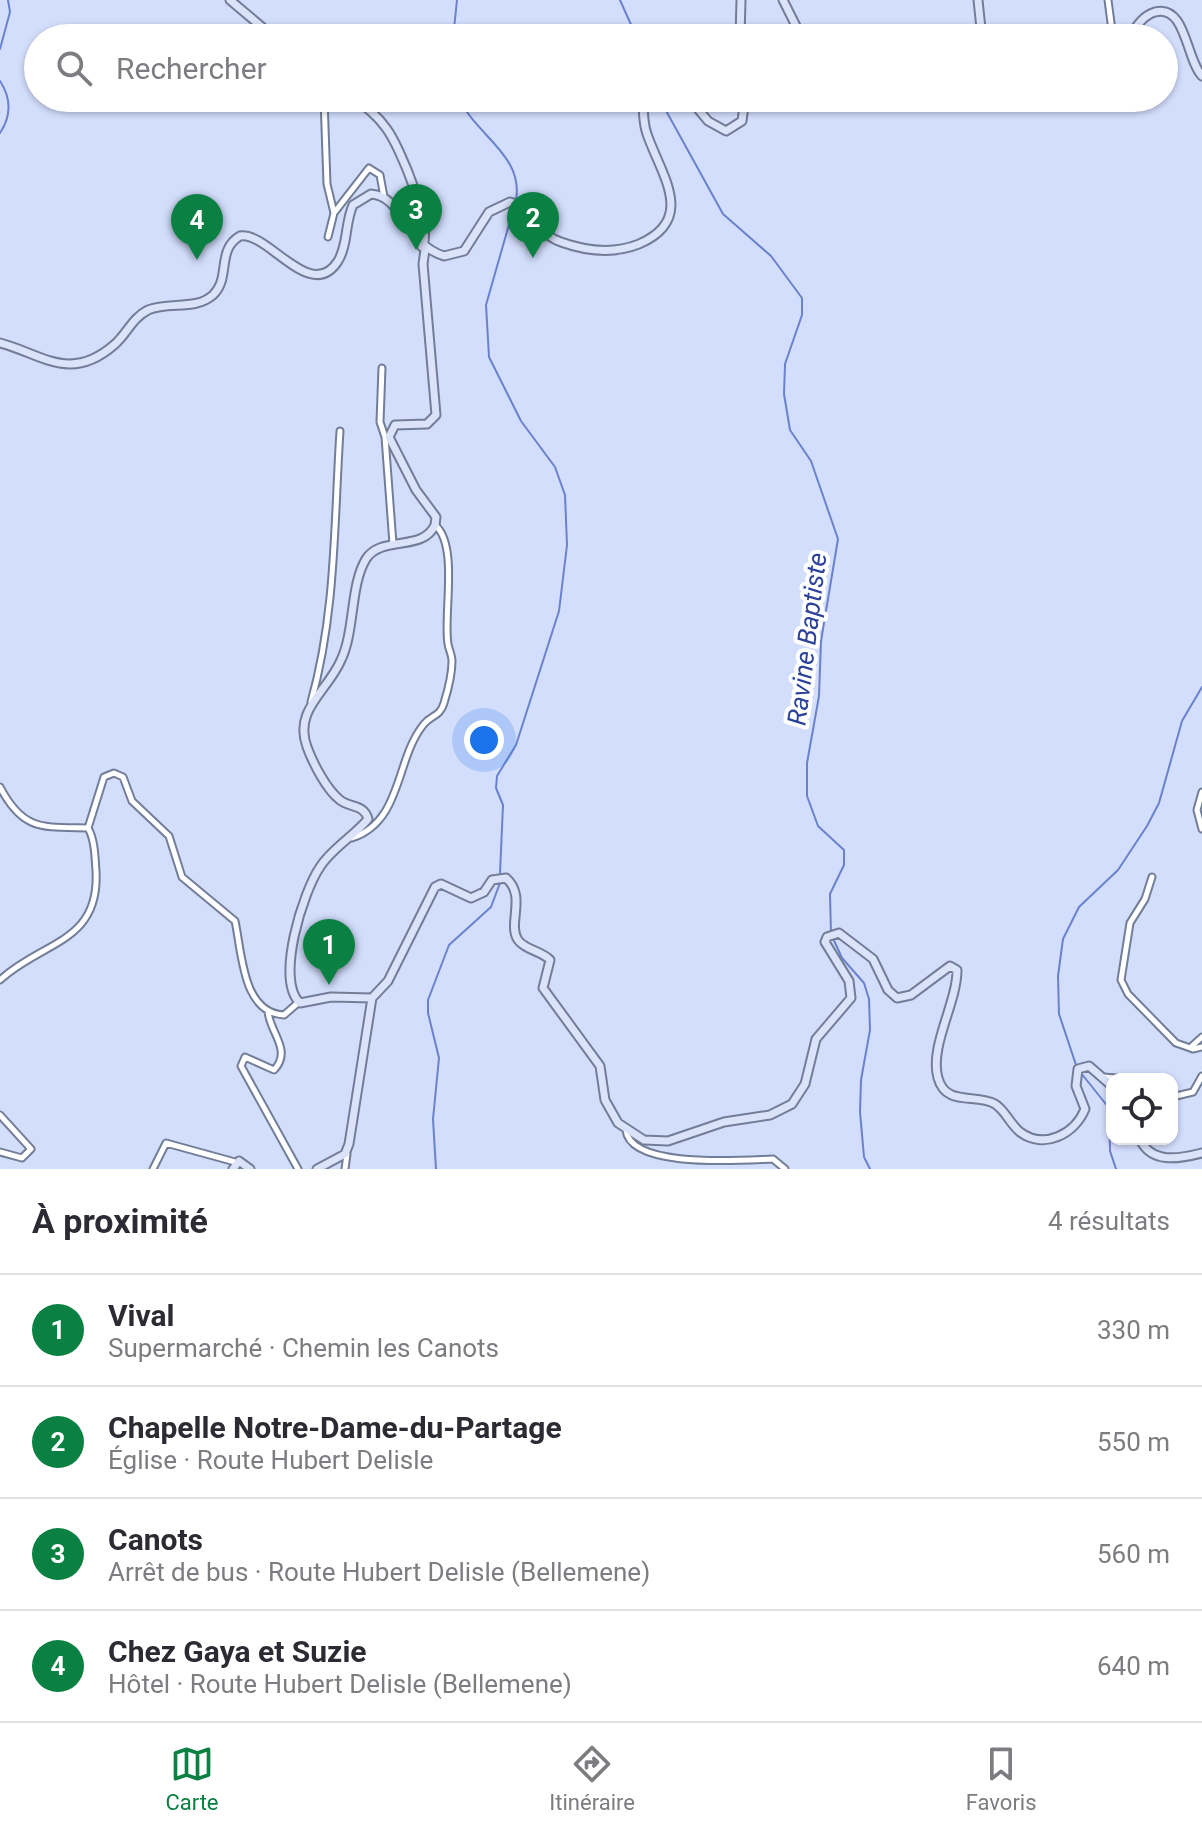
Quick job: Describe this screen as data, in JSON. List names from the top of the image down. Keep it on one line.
{"water":["Ravine Baptiste"],"page":{"search":"Rechercher","pins":["3","2","4","1"],"heading":["À proximité","4 résultats"],"list":[{"mark":"1","name":"Vival","note":"Supermarché · Chemin les Canots","value":"330 m"},{"mark":"2","name":"Chapelle Notre-Dame-du-Partage","note":"Église · Route Hubert Delisle","value":"550 m"},{"mark":"3","name":"Canots","note":"Arrêt de bus · Route Hubert Delisle (Bellemene)","value":"560 m"},{"mark":"4","name":"Chez Gaya et Suzie","note":"Hôtel · Route Hubert Delisle (Bellemene)","value":"640 m"}],"nav":["Carte","Itinéraire","Favoris"]}}
